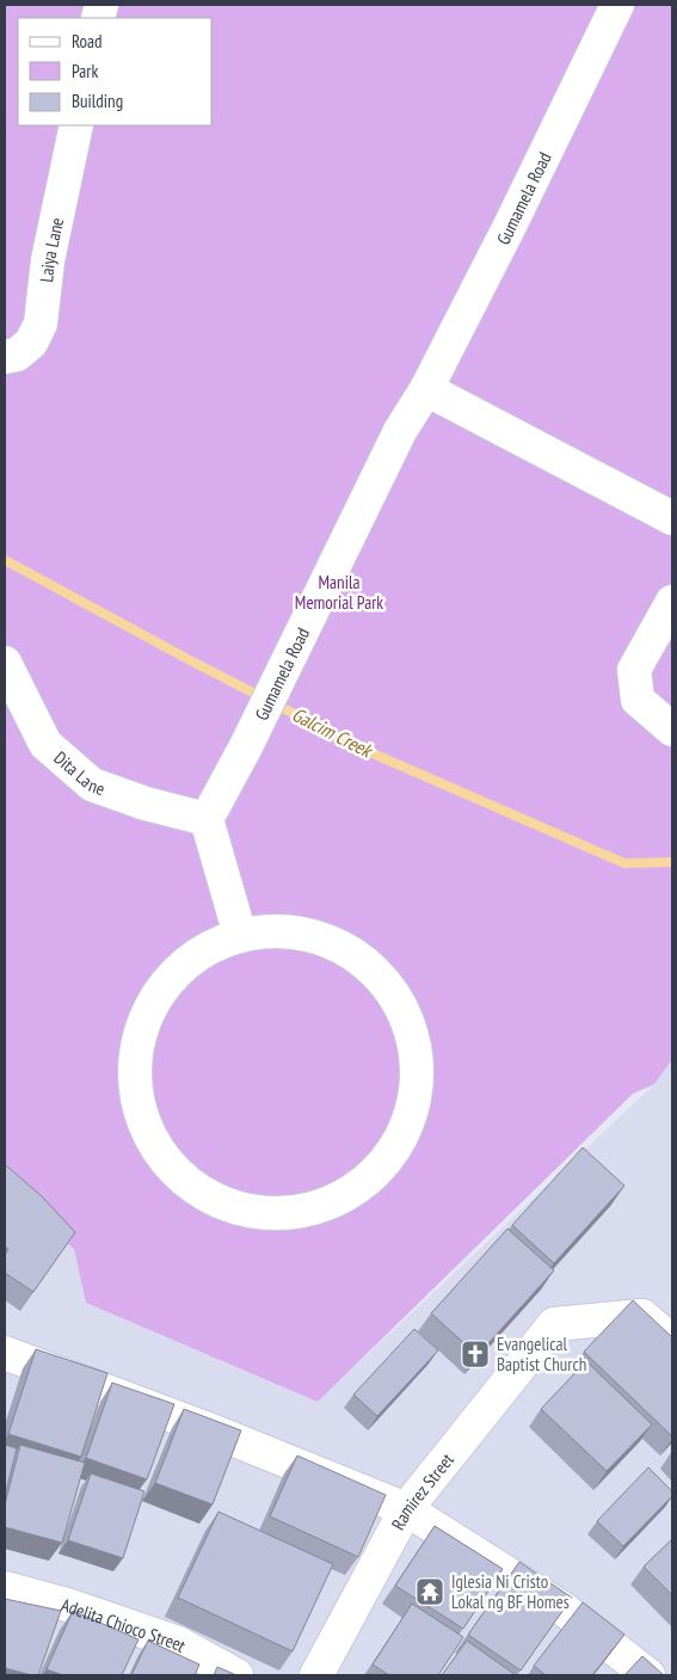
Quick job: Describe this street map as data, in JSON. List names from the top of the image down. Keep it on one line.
{"streets":{"street":["Gumamela Road","Laiya Lane","Dita Lane","Ramirez Street","Adelita Chioco Street"]},"crossings":[["Gumamela Road","Dita Lane"]],"water":["Galcim Creek"],"parks":["Manila Memorial Park"],"places":{"church":["Evangelical Baptist Church"],"temple":["Iglesia Ni Cristo Lokal ng BF Homes"]},"legend":["Road","Park","Building"]}
